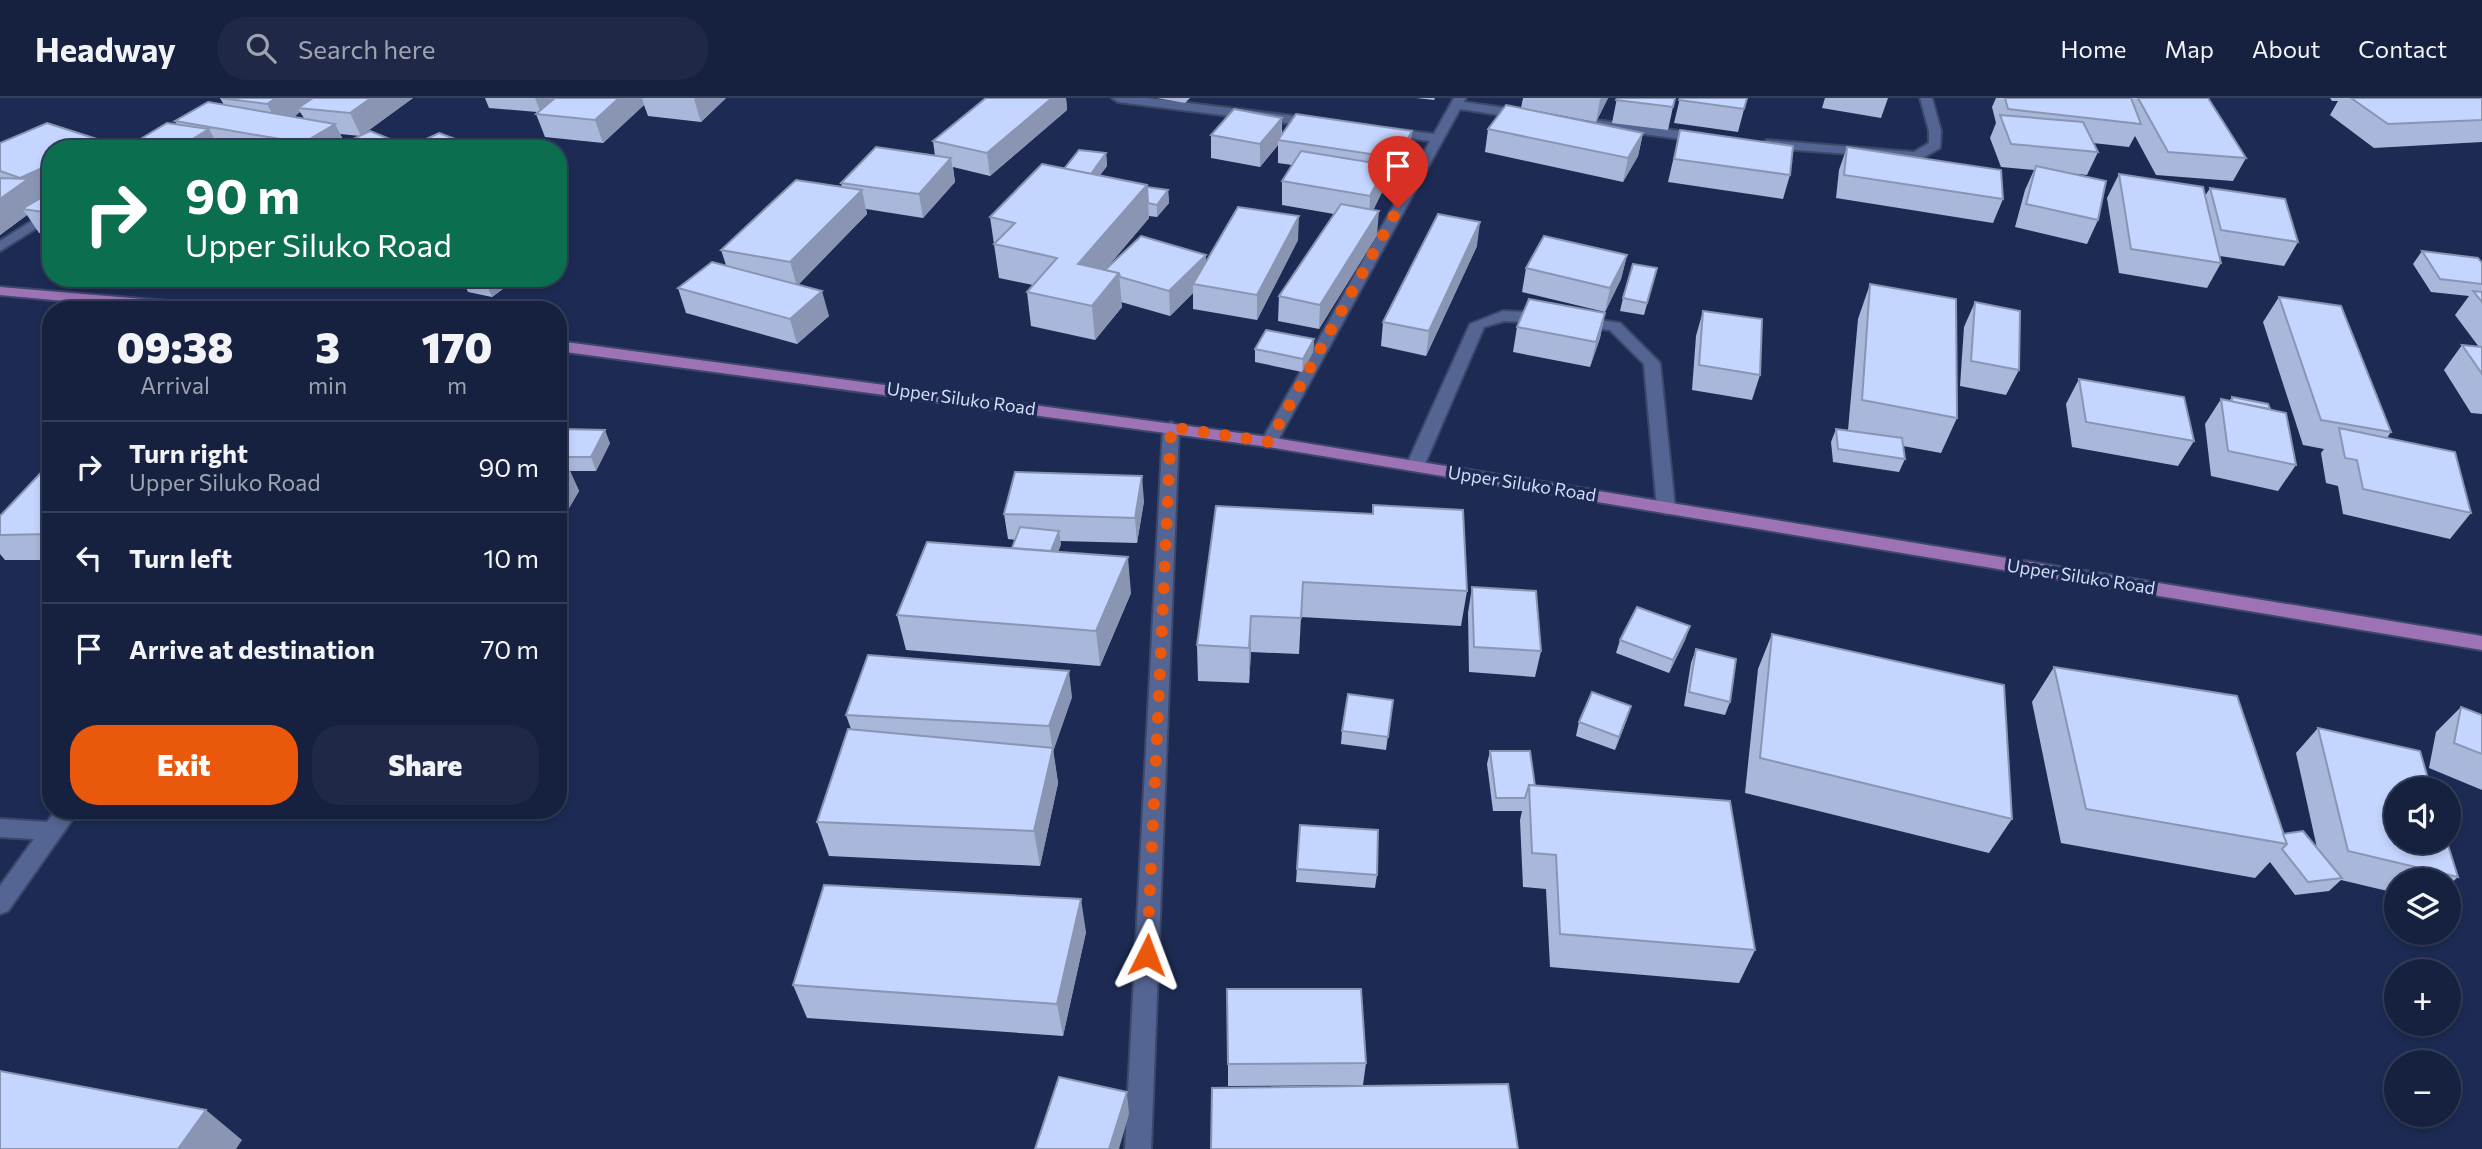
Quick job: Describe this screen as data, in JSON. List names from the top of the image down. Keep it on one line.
{"streets":{"main road":["Upper Siluko Road"]},"page":{"header":"Headway","search":"Search here","nav":["Home","Map","About","Contact"],"turn":["90 m","Upper Siluko Road"],"eta":["09:38","Arrival","3","min","170","m"],"list":[{"name":"Turn right","note":"Upper Siluko Road","value":"90 m"},{"name":"Turn left","value":"10 m"},{"name":"Arrive at destination","value":"70 m"}],"buttons":["Exit","Share"],"map_buttons":["+","−"]}}
